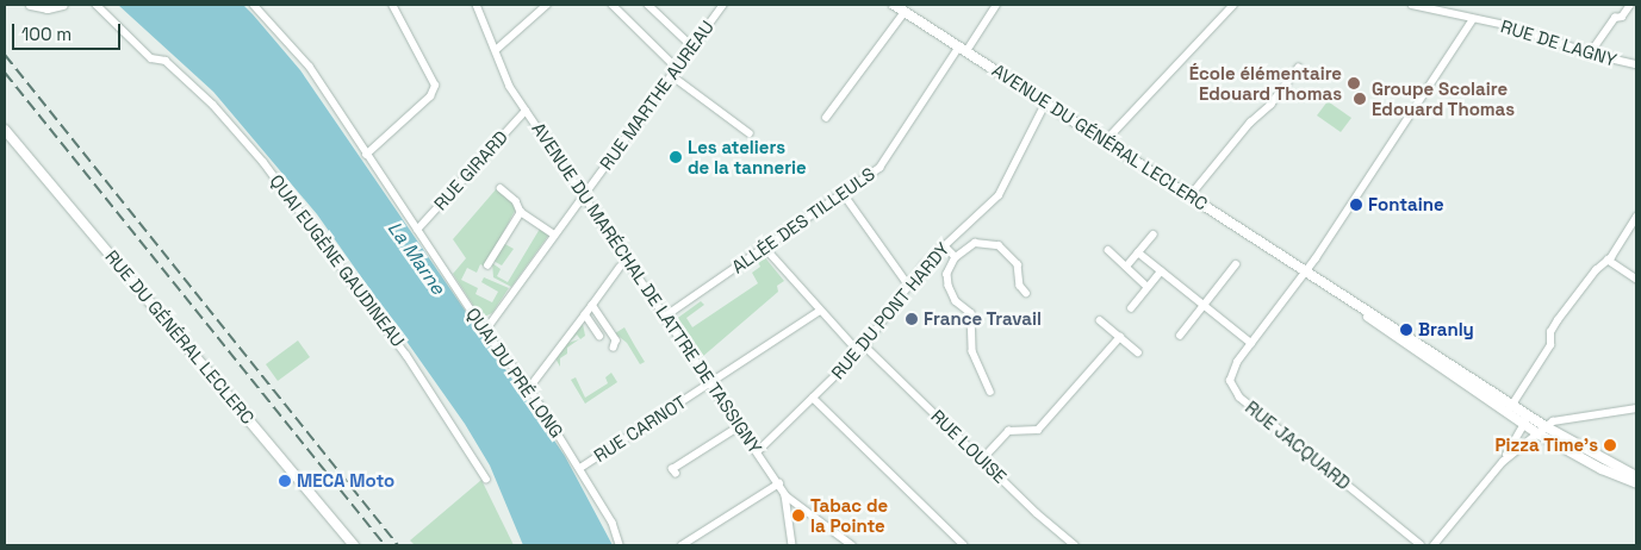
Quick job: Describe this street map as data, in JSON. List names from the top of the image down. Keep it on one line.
{"streets":{"main road":["AVENUE DU GÉNÉRAL LECLERC","RUE DU GÉNÉRAL LECLERC"],"street":["RUE DE LAGNY","RUE MARTHE AUREAU","RUE GIRARD","ALLÉE DES TILLEULS","QUAI EUGÈNE GAUDINEAU","AVENUE DU MARÉCHAL DE LATTRE DE TASSIGNY","RUE DU PONT HARDY","QUAI DU PRÉ LONG","RUE CARNOT","RUE JACQUARD","RUE LOUISE"]},"crossings":[["RUE DE LAGNY","RUE JACQUARD"],["RUE MARTHE AUREAU","AVENUE DU MARÉCHAL DE LATTRE DE TASSIGNY"],["RUE MARTHE AUREAU","QUAI DU PRÉ LONG"],["AVENUE DU GÉNÉRAL LECLERC","ALLÉE DES TILLEULS"],["AVENUE DU GÉNÉRAL LECLERC","RUE DU PONT HARDY"],["AVENUE DU GÉNÉRAL LECLERC","RUE JACQUARD"],["RUE GIRARD","AVENUE DU MARÉCHAL DE LATTRE DE TASSIGNY"],["RUE GIRARD","QUAI DU PRÉ LONG"],["ALLÉE DES TILLEULS","AVENUE DU MARÉCHAL DE LATTRE DE TASSIGNY"],["AVENUE DU MARÉCHAL DE LATTRE DE TASSIGNY","RUE DU PONT HARDY"],["AVENUE DU MARÉCHAL DE LATTRE DE TASSIGNY","RUE CARNOT"],["RUE DU PONT HARDY","RUE LOUISE"],["QUAI DU PRÉ LONG","RUE CARNOT"]],"water":["La Marne"],"places":["École élémentaire Edouard Thomas","Groupe Scolaire Edouard Thomas","Les ateliers de la tannerie","Fontaine","France Travail","Branly","Pizza Time's","MECA Moto","Tabac de la Pointe"],"scale_bar":"100 m"}
